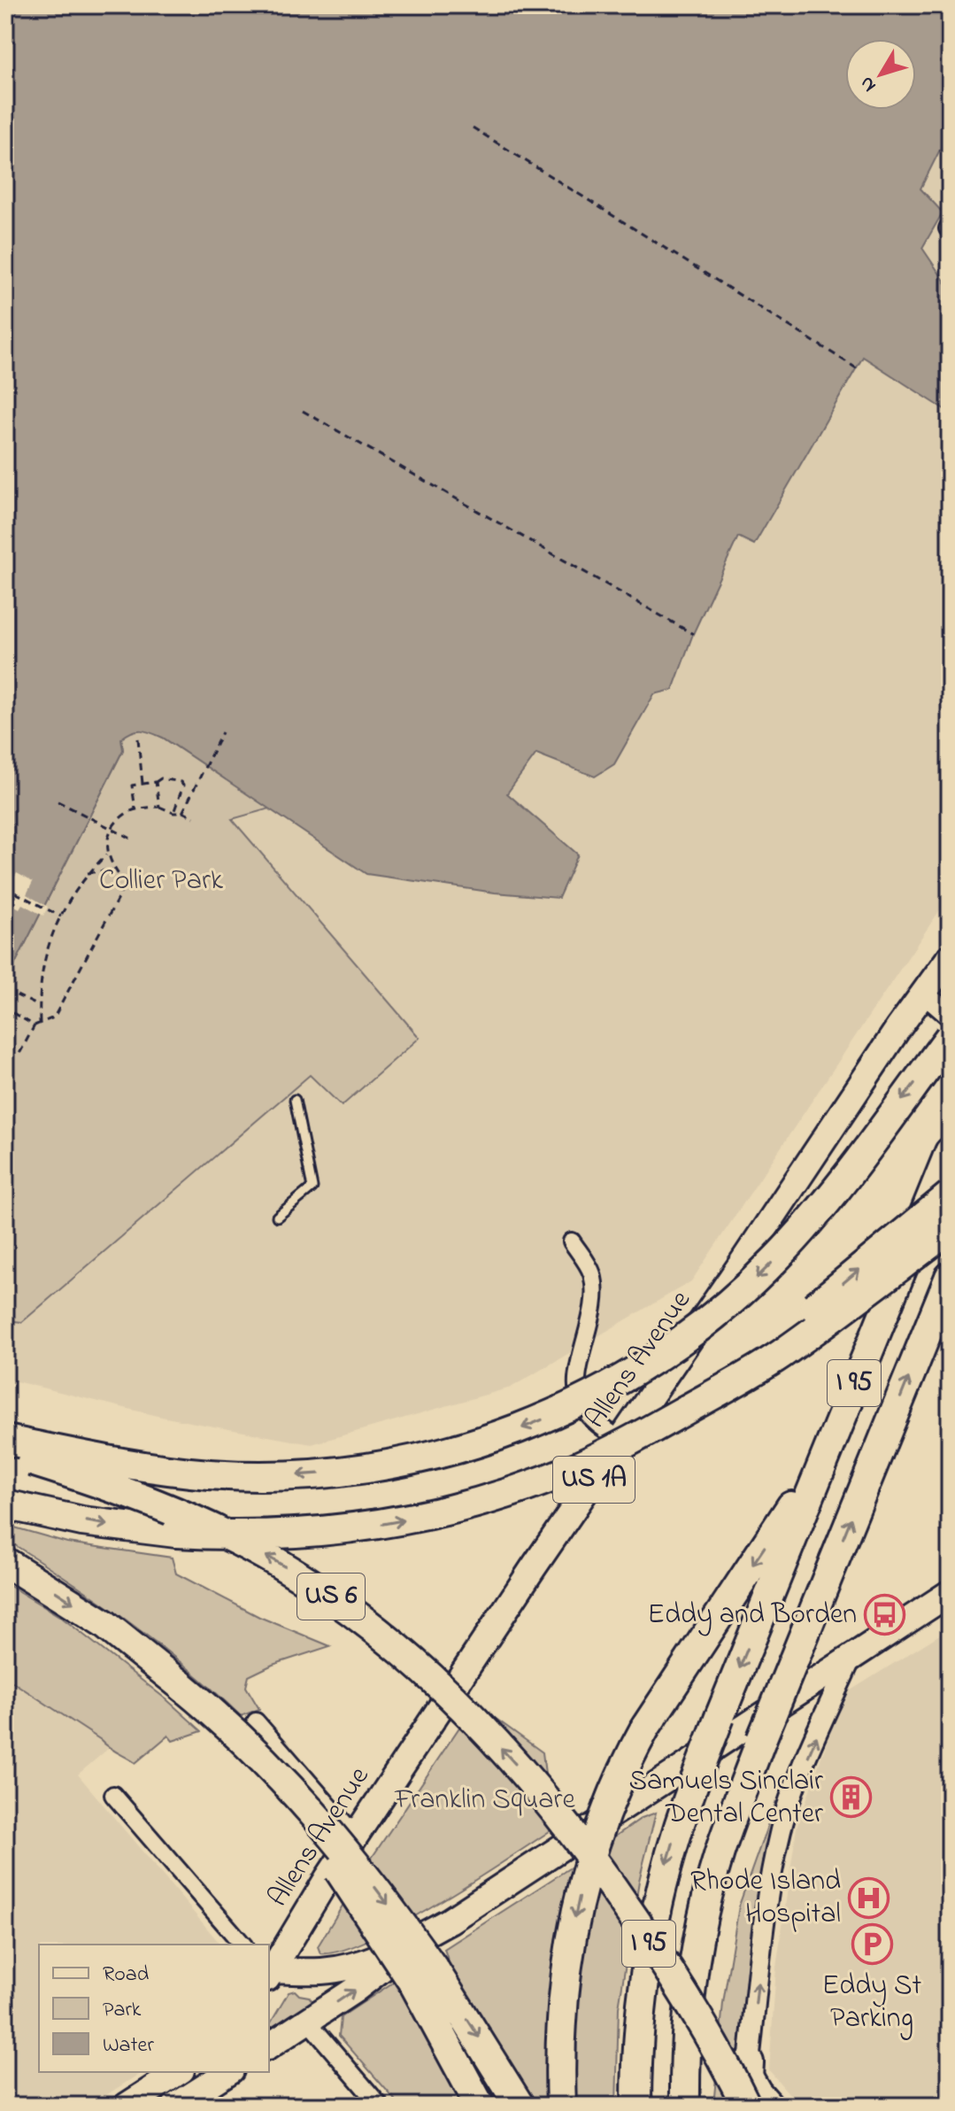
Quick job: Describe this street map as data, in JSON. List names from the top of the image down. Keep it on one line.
{"streets":{"highway":["I 95","US 6"],"main road":["Allens Avenue","US 1A"]},"parks":["Collier Park","Franklin Square"],"places":{"bus stop":["Eddy and Borden"],"building":["Samuels Sinclair Dental Center"],"hospital":["Rhode Island Hospital"],"parking":["Eddy St Parking"]},"legend":["Road","Park","Water"],"north":"bottom left"}
